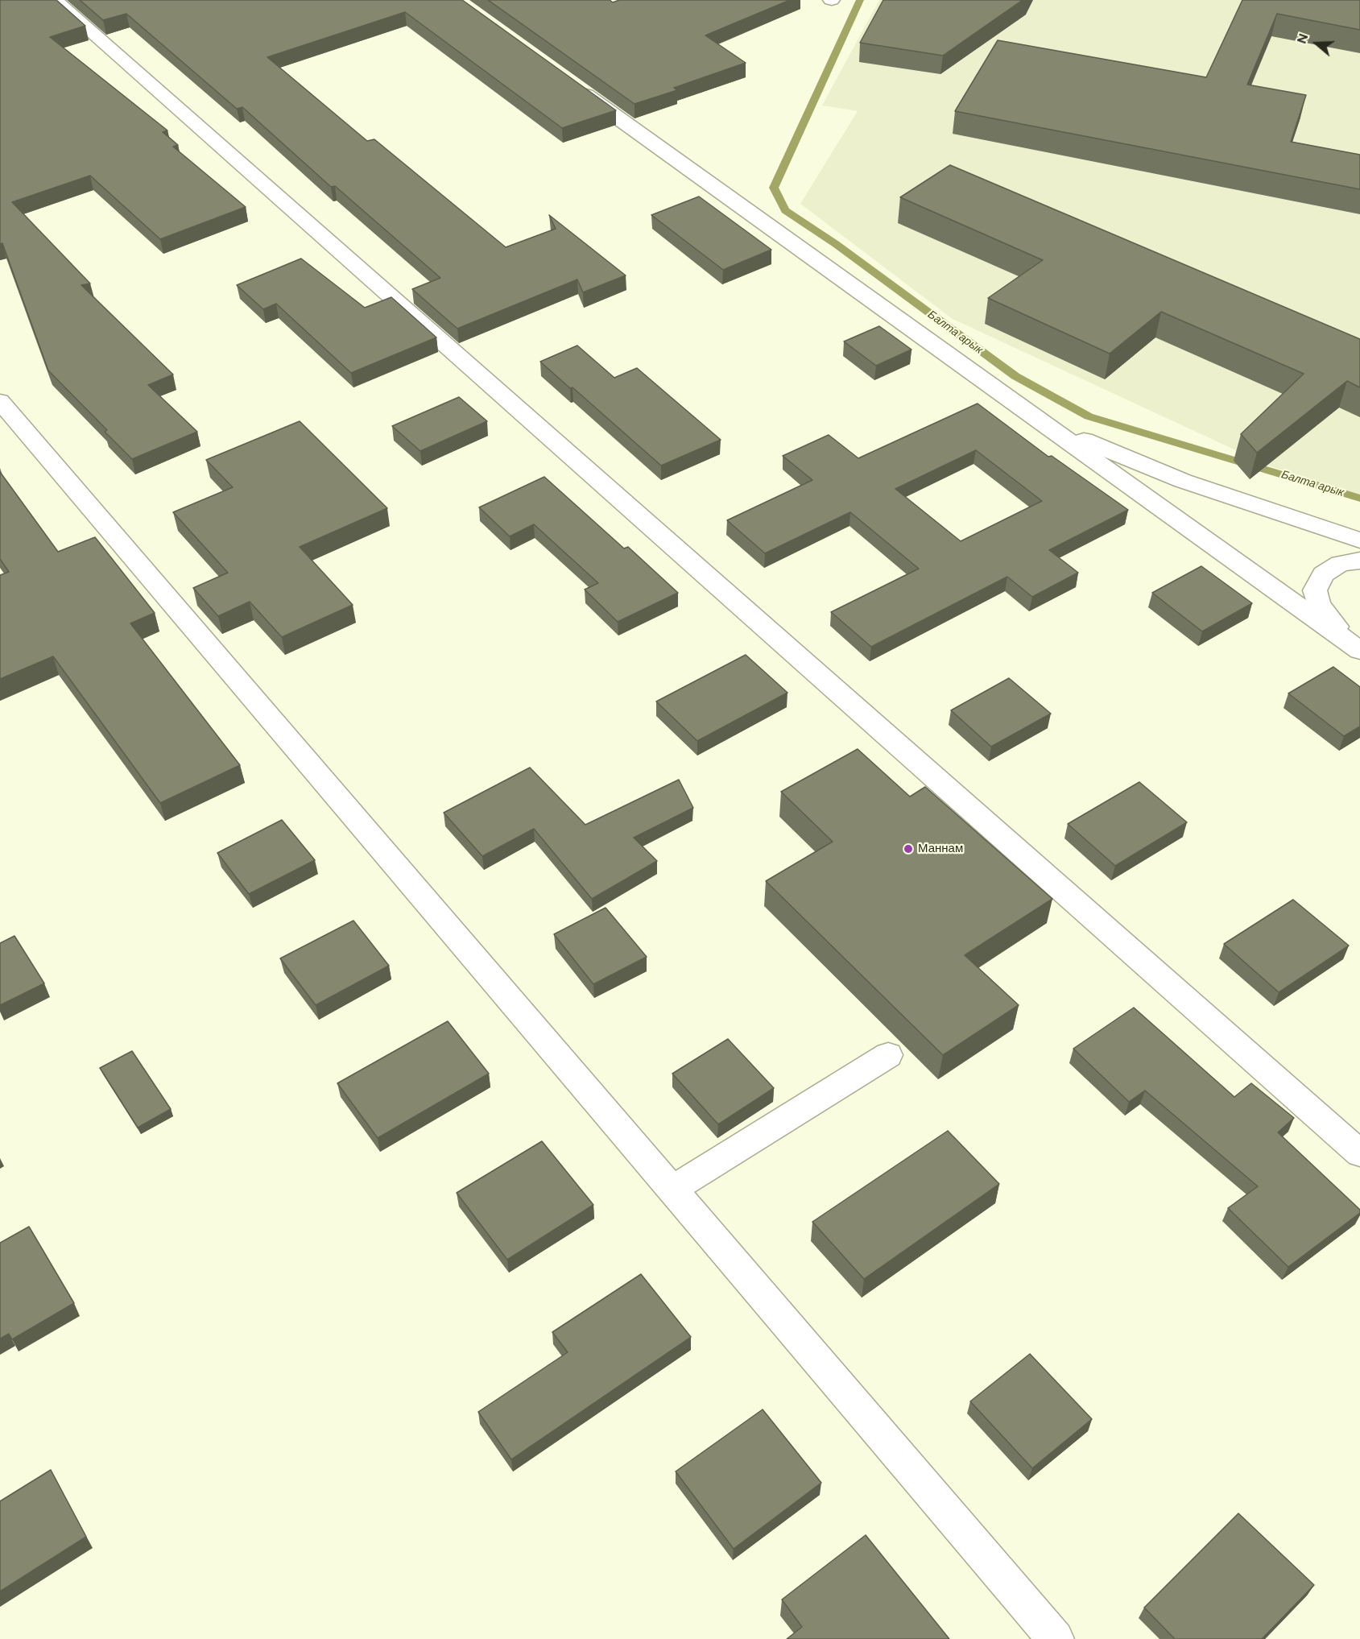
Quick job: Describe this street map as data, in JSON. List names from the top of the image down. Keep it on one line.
{"water":["Балта арык"],"places":["Маннам"],"north":"left"}
